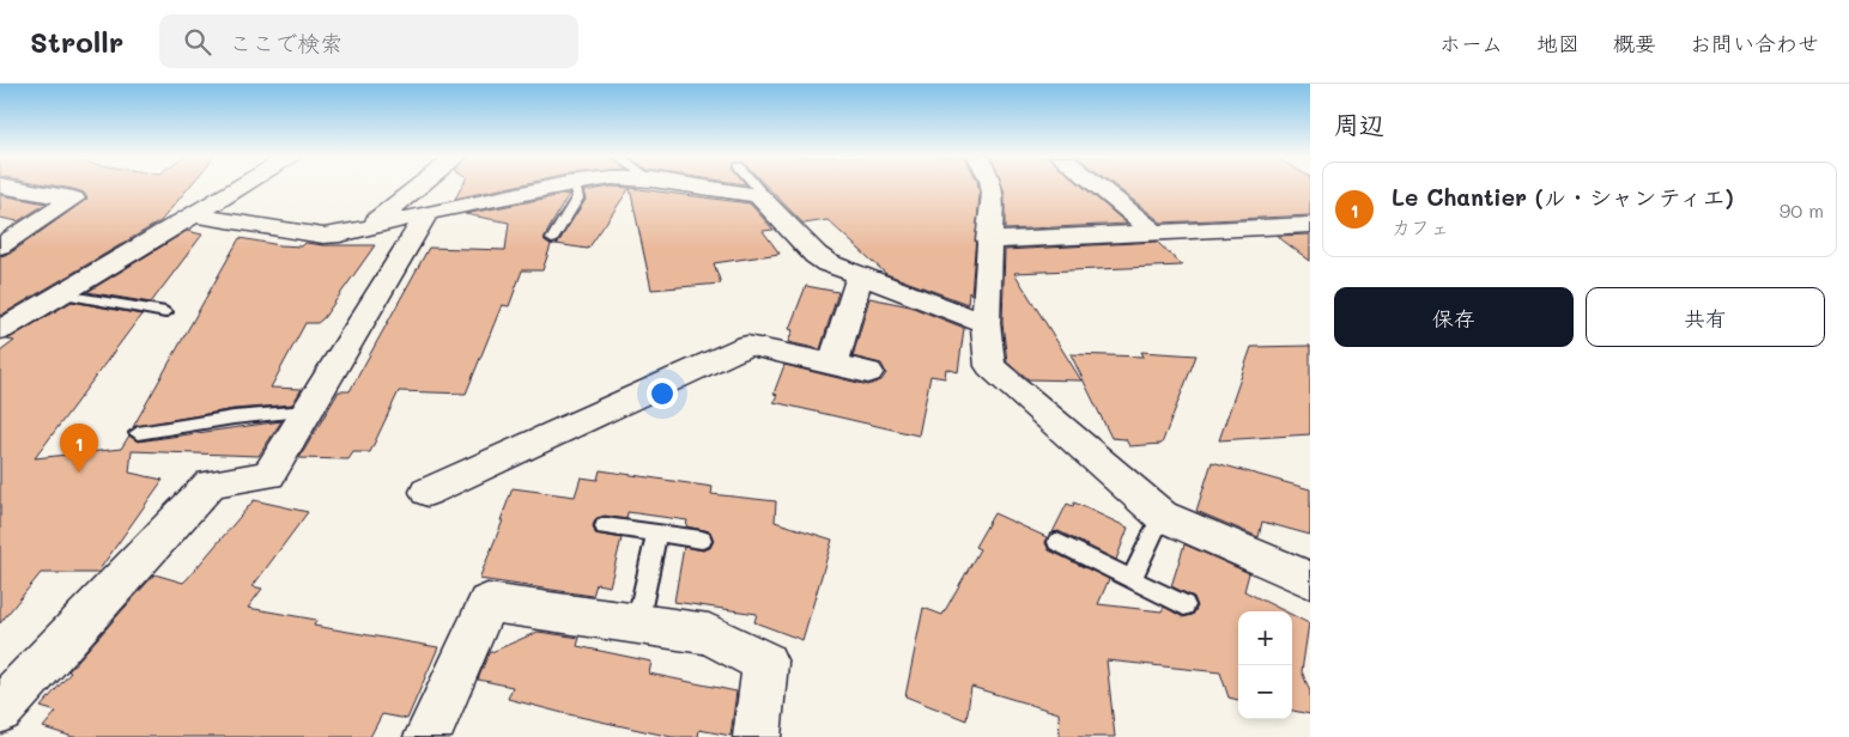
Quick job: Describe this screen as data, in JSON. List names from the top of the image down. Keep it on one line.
{"page":{"header":"Strollr","search":"ここで検索","nav":["ホーム","地図","概要","お問い合わせ"],"heading":"周辺","list":[{"mark":"1","name":"Le Chantier (ル・シャンティエ)","note":"カフェ","value":"90 m"}],"buttons":["保存","共有"],"pins":"1","map_buttons":["+","−"]}}
